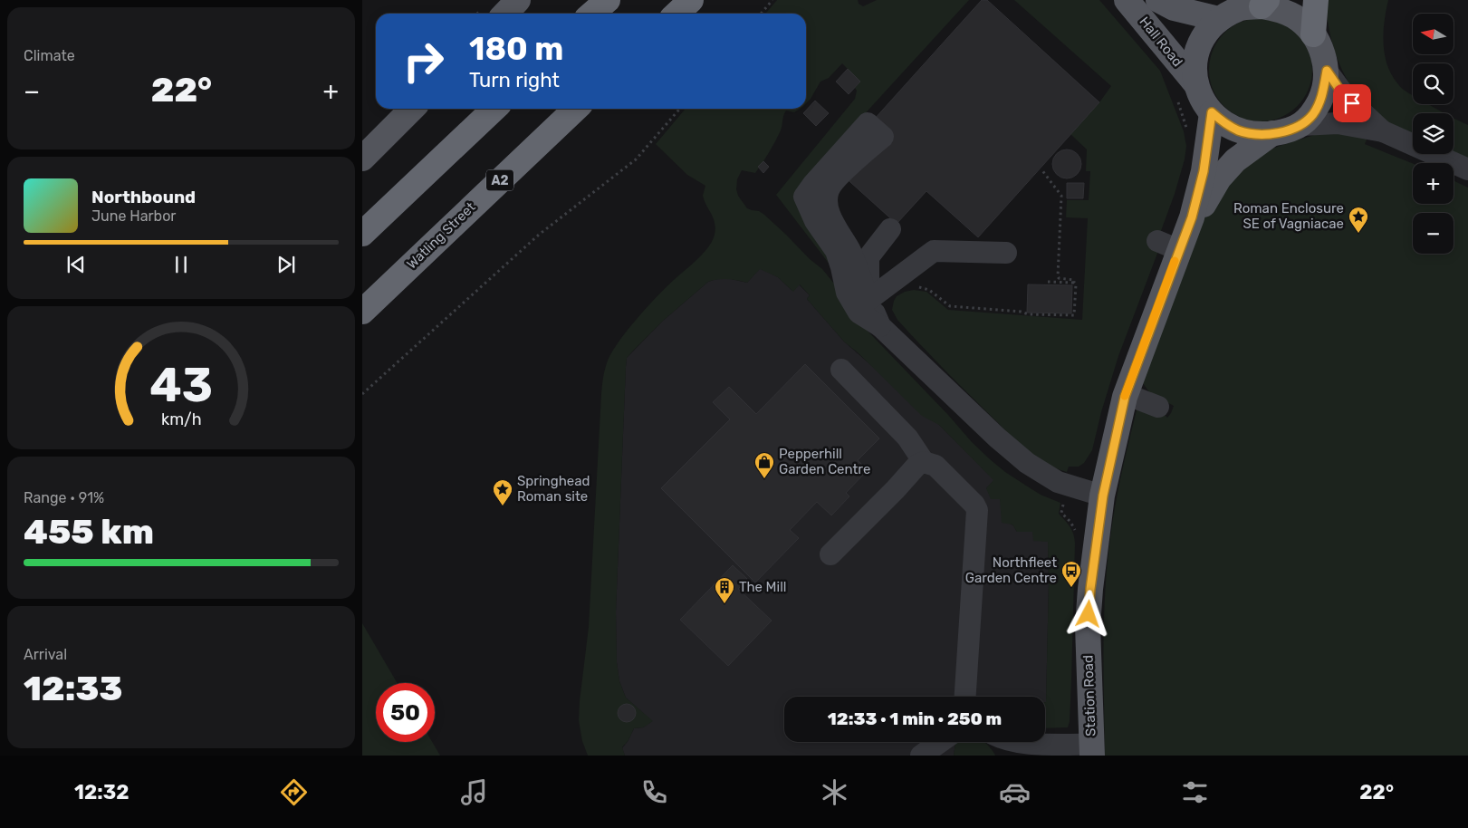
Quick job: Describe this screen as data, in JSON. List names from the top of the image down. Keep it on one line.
{"streets":{"highway":["A2","Watling Street"],"main road":["Hall Road","Station Road"]},"crossings":[["Hall Road","Station Road"]],"places":{"place":["Roman Enclosure SE of Vagniacae","Springhead Roman site"],"shop":["Pepperhill Garden Centre"],"bus stop":["Northfleet Garden Centre"],"building":["The Mill"]},"north":"left","page":{"tile":["Climate",["Range · 91%","455 km"],["Arrival","12:33"]],"map_buttons":["+","−"],"turn":["180 m","Turn right"],"heat":["−","22°","+"],"song":["Northbound","June Harbor"],"limit":"50","trip":"12:33 · 1 min · 250 m","tabs":["12:32","22°"],"gauge":["43","km/h"]}}
